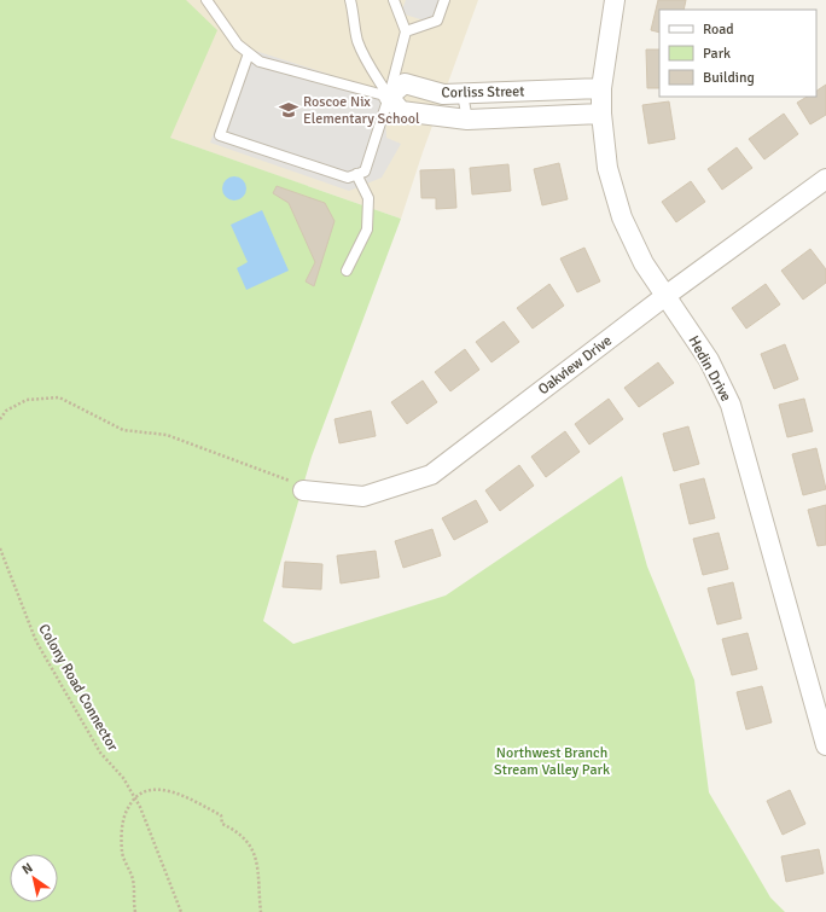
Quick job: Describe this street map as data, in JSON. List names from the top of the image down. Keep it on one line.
{"streets":{"street":["Corliss Street","Oakview Drive","Hedin Drive"],"path":["Colony Road Connector"]},"crossings":[["Corliss Street","Hedin Drive"],["Oakview Drive","Hedin Drive"]],"parks":["Northwest Branch Stream Valley Park"],"places":{"school or university":["Roscoe Nix Elementary School"]},"legend":["Road","Park","Building"],"north":"top left"}
